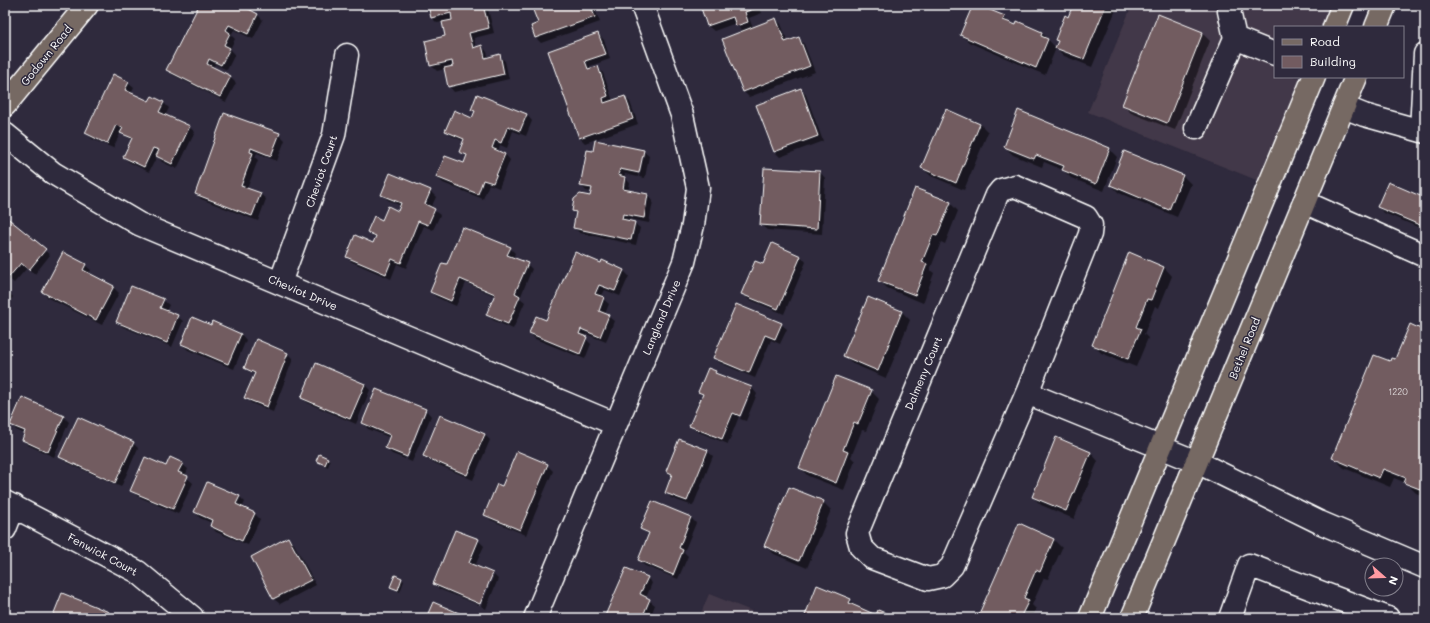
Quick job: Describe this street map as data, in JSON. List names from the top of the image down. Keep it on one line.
{"streets":{"main road":["Godown Road","Bethel Road"],"street":["Cheviot Court","Cheviot Drive","Langland Drive","Dalmeny Court","Fenwick Court"]},"crossings":[["Cheviot Court","Cheviot Drive"],["Cheviot Drive","Langland Drive"]],"house_numbers":["1220"],"legend":["Road","Building"],"north":"right"}
